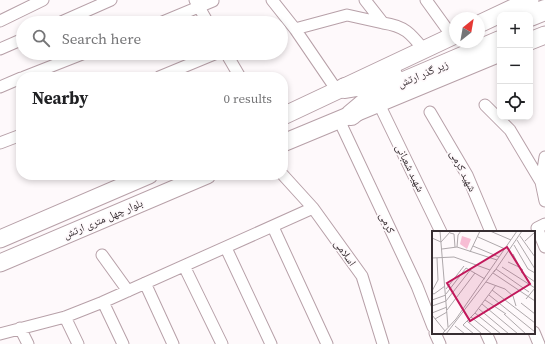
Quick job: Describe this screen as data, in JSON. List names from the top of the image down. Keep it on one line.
{"streets":{"highway":["زیر گذر ارتش"],"main road":["بلوار چهل متری ارتش"],"street":["شهید شعبانی","شهید کرمی","کرمی","اسلامی"]},"crossings":[["زیر گذر ارتش","کرمی"]],"north":"top right","page":{"map_buttons":["+","−"],"search":"Search here","heading":["Nearby","0 results"]}}
